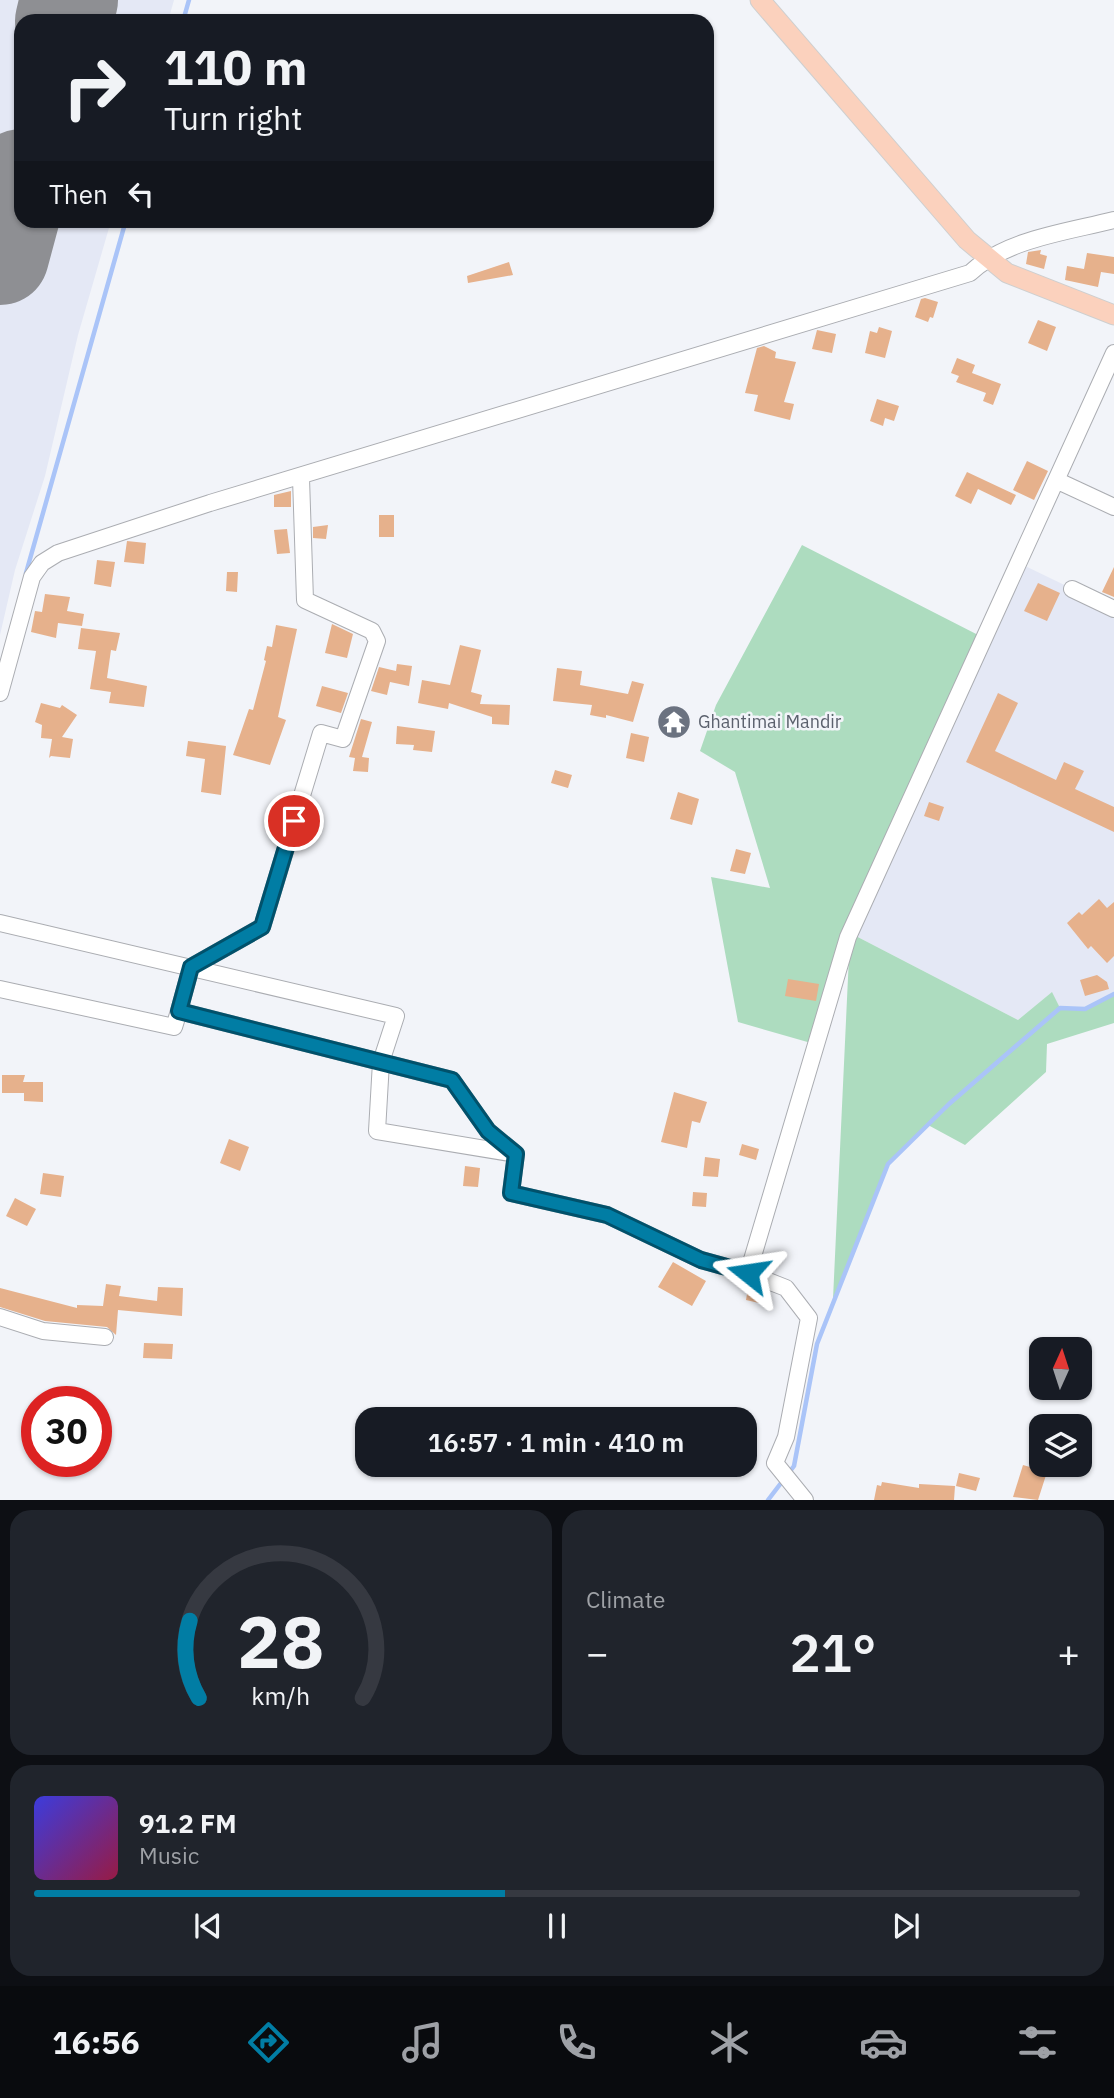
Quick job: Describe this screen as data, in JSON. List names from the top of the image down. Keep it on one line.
{"places":{"temple":["Ghantimai Mandir"]},"north":"top","page":{"turn":["110 m","Turn right"],"then":"Then","limit":"30","trip":"16:57 · 1 min · 410 m","tile":"Climate","heat":["−","21°","+"],"song":["91.2 FM","Music"],"tabs":"16:56","gauge":["28","km/h"]}}
